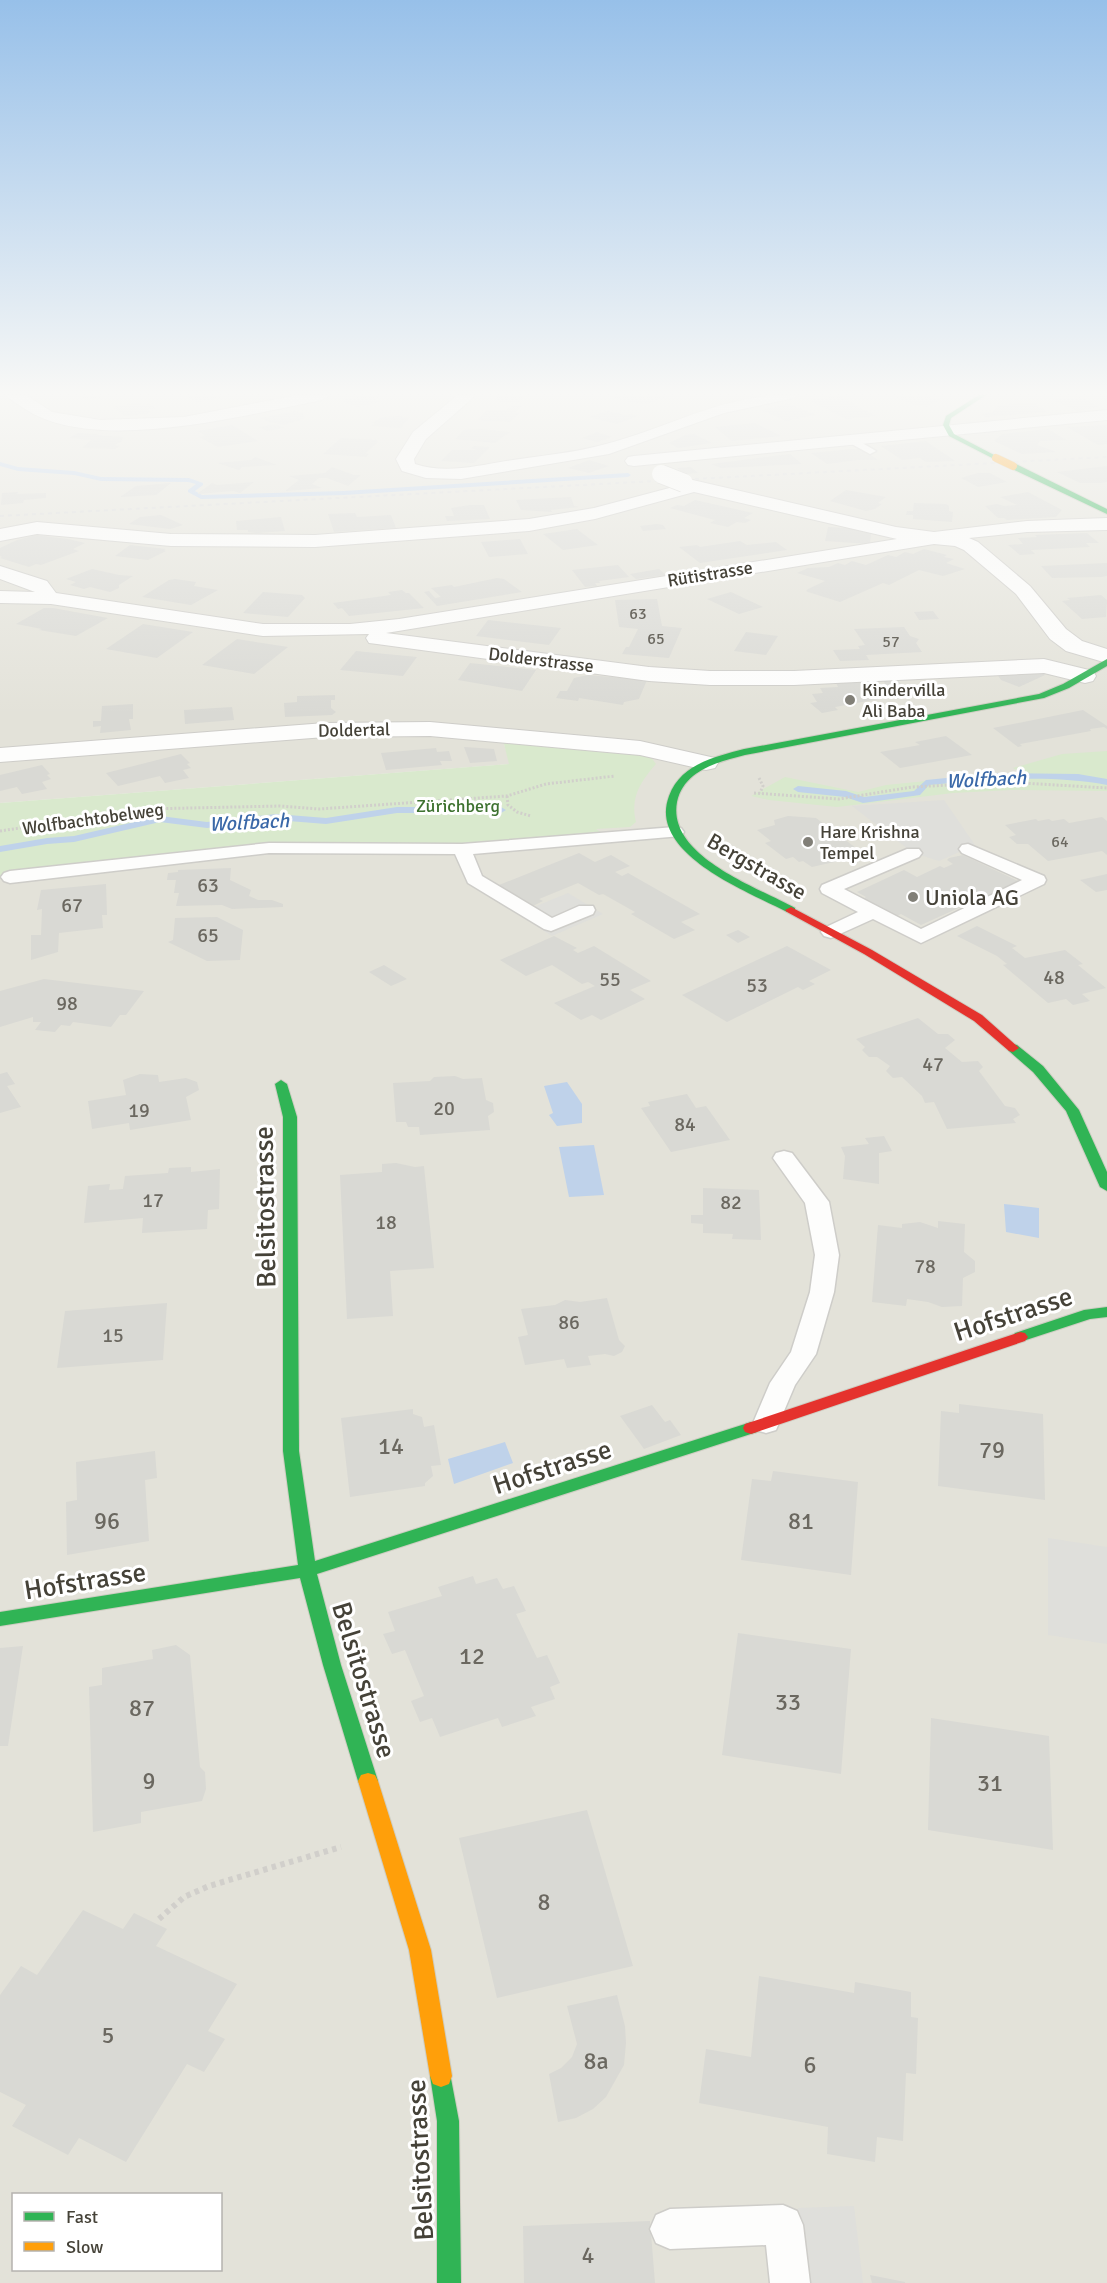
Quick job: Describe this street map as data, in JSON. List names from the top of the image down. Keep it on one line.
{"streets":{"main road":["Bergstrasse","Belsitostrasse","Hofstrasse"],"street":["Rütistrasse","Dolderstrasse","Doldertal"],"path":["Wolfbachtobelweg"]},"crossings":[["Rütistrasse","Dolderstrasse"],["Dolderstrasse","Bergstrasse"],["Doldertal","Bergstrasse"],["Belsitostrasse","Hofstrasse"]],"water":["Wolfbach"],"parks":["Zürichberg"],"places":["Kindervilla Ali Baba","Hare Krishna Tempel","Uniola AG"],"house_numbers":["63","65","57","64","63","67","65","48","55","53","98","47","20","19","84","17","82","18","78","86","15","14","79","96","81","12","33","87","9","31","8","5","8a","6","4"],"legend":["Fast","Slow"]}
